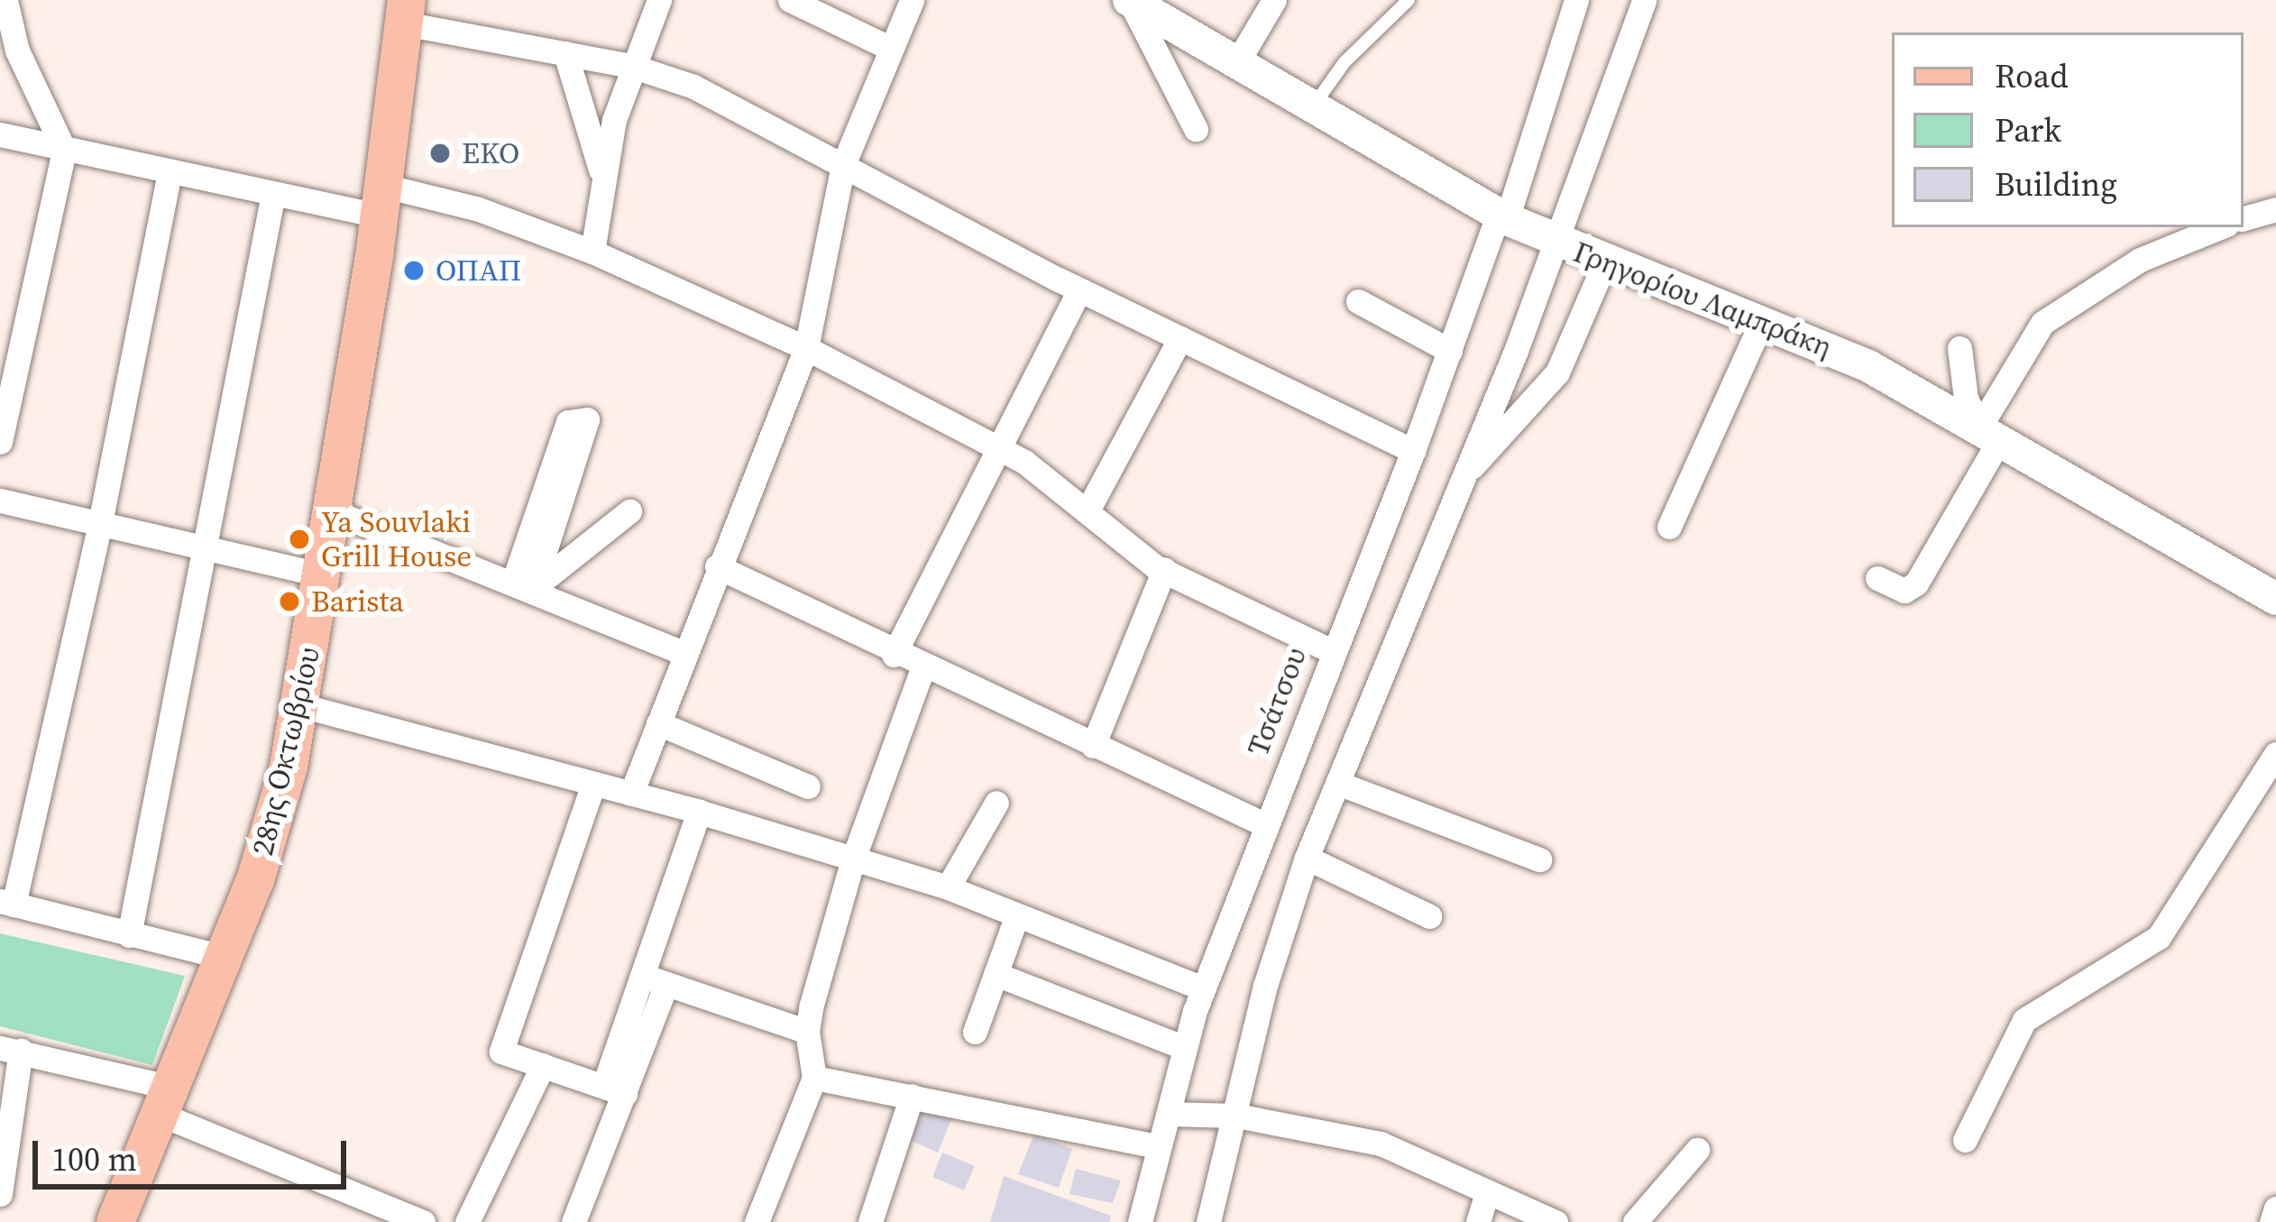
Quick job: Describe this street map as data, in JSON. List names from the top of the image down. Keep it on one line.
{"streets":{"main road":["28ης Οκτωβρίου"],"street":["Γρηγορίου Λαμπράκη","Τσάτσου"]},"crossings":[["Γρηγορίου Λαμπράκη","Τσάτσου"]],"places":["EKO","ΟΠΑΠ","Ya Souvlaki Grill House","Barista"],"legend":["Road","Park","Building"],"scale_bar":"100 m"}
